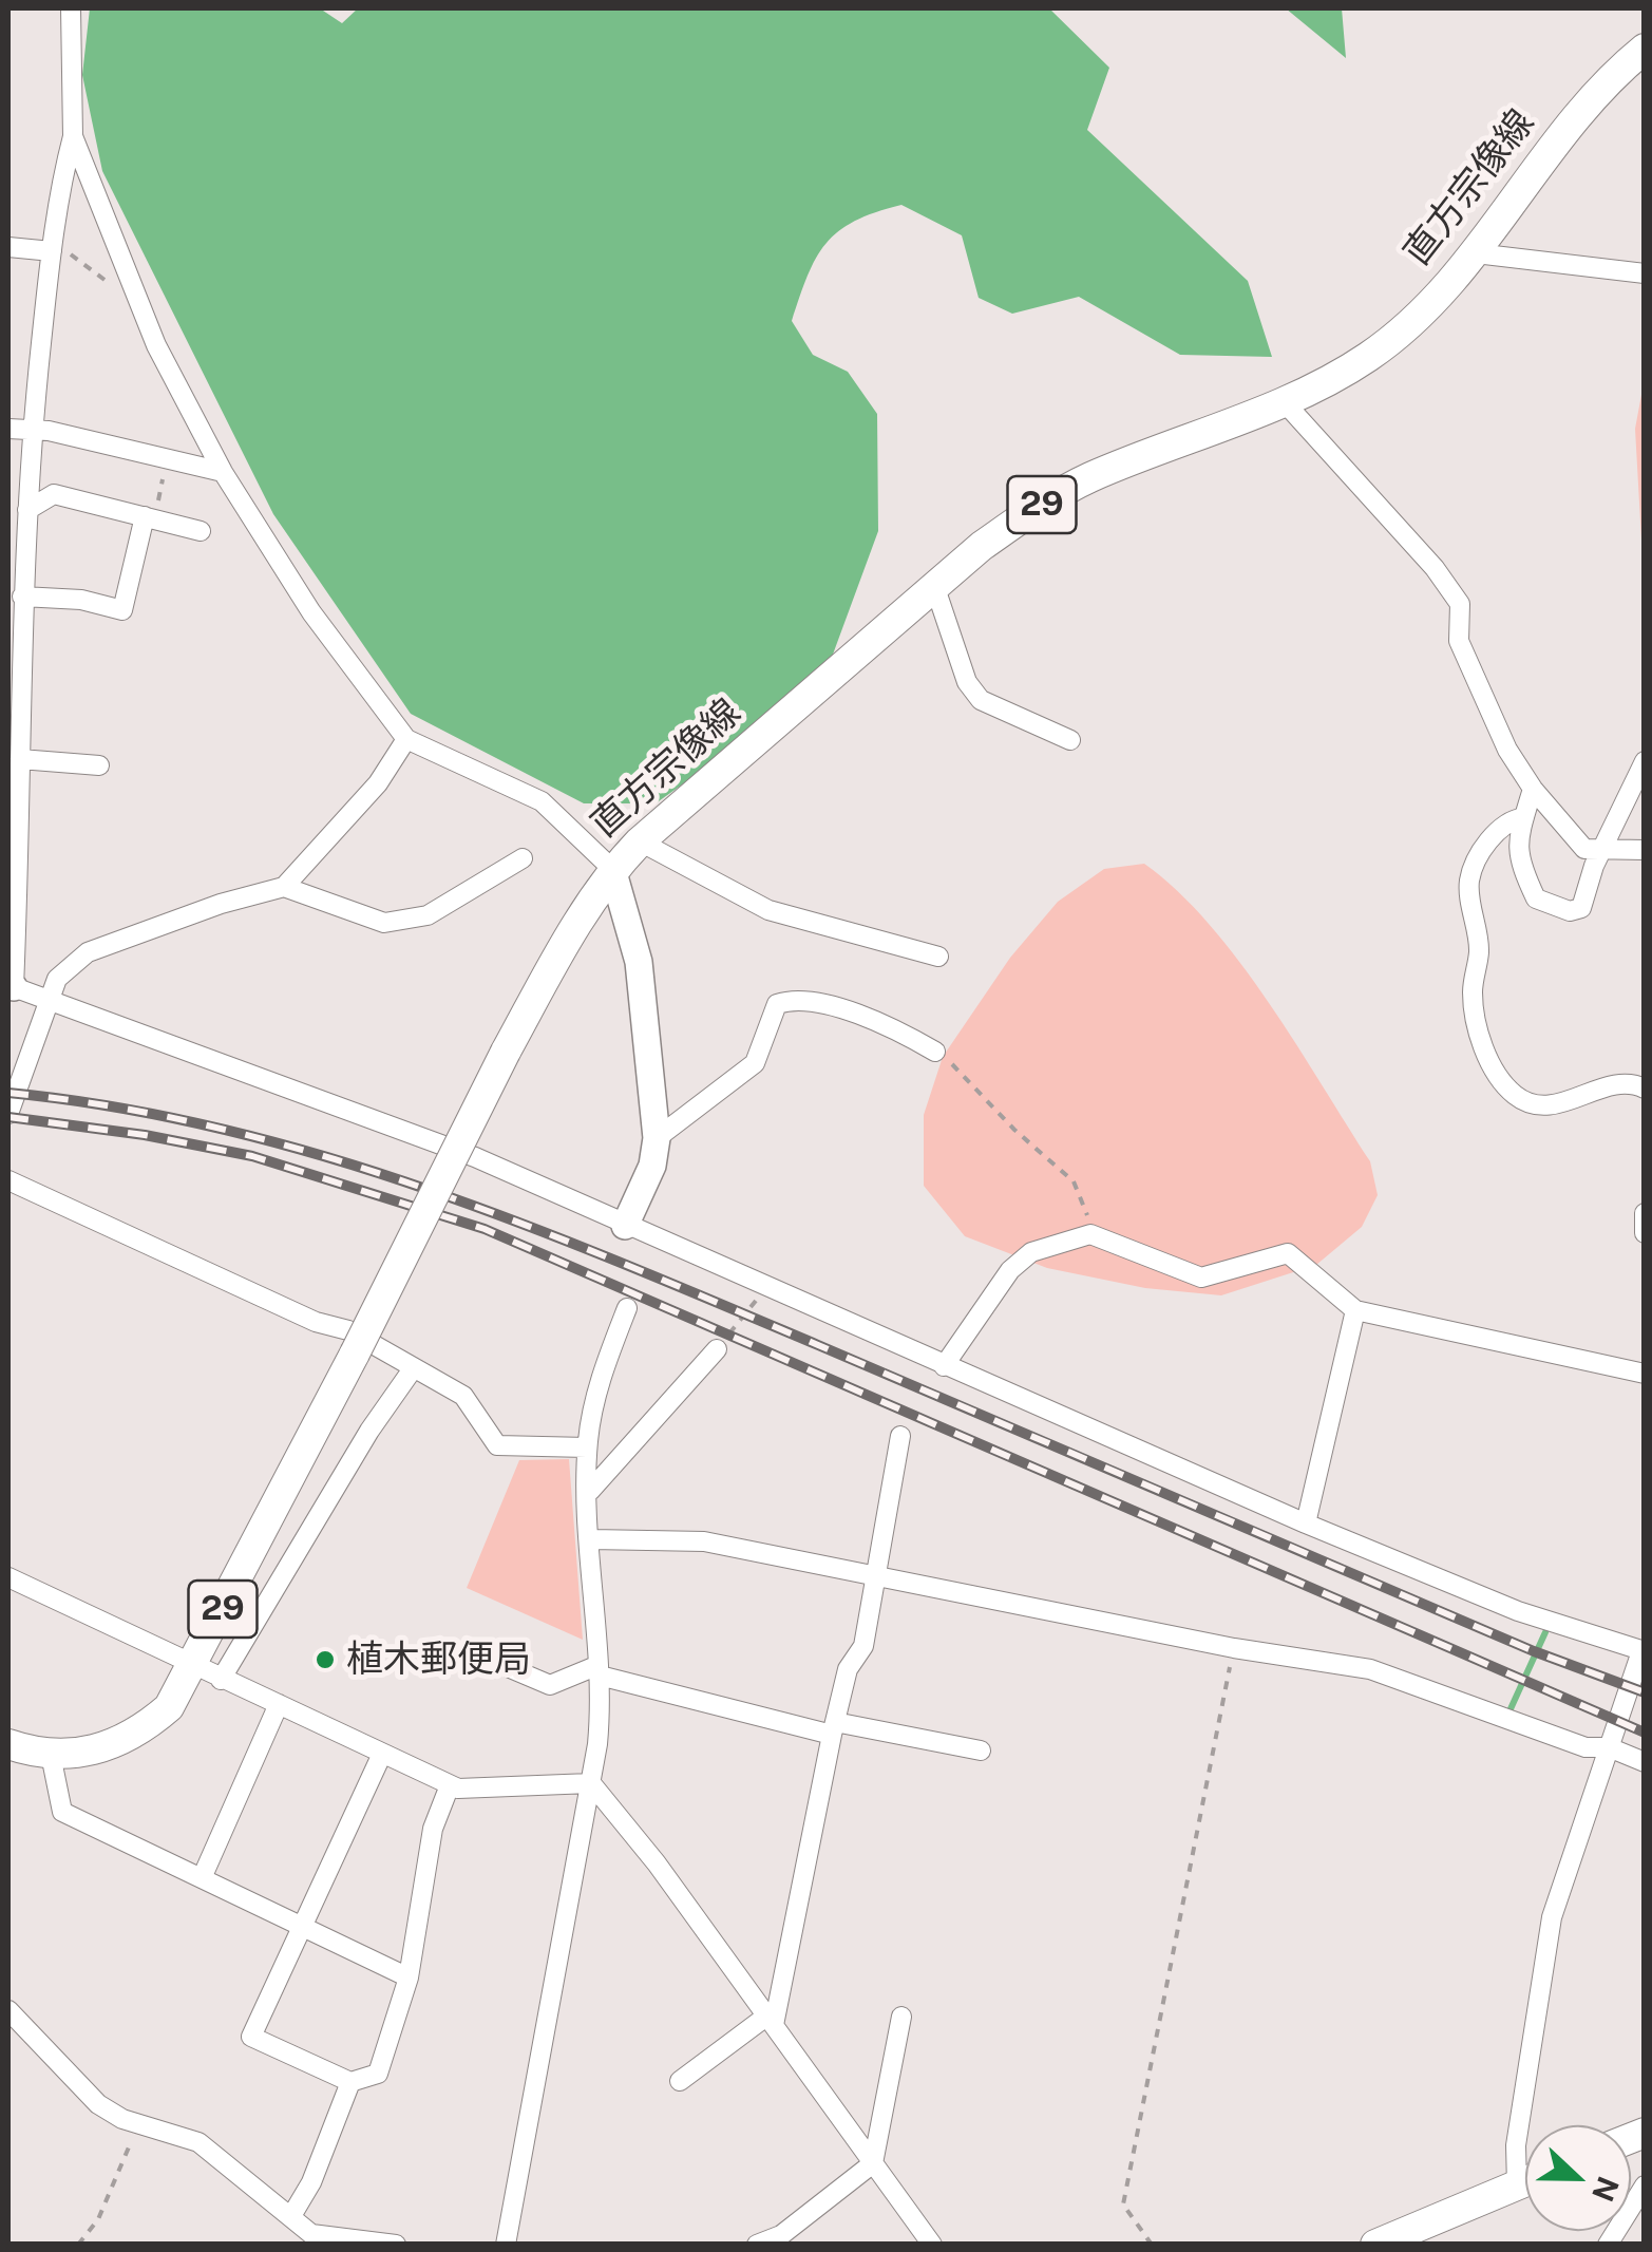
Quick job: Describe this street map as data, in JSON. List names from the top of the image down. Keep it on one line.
{"streets":{"main road":["直方宗像線","29"]},"places":["植木郵便局"],"north":"right"}
